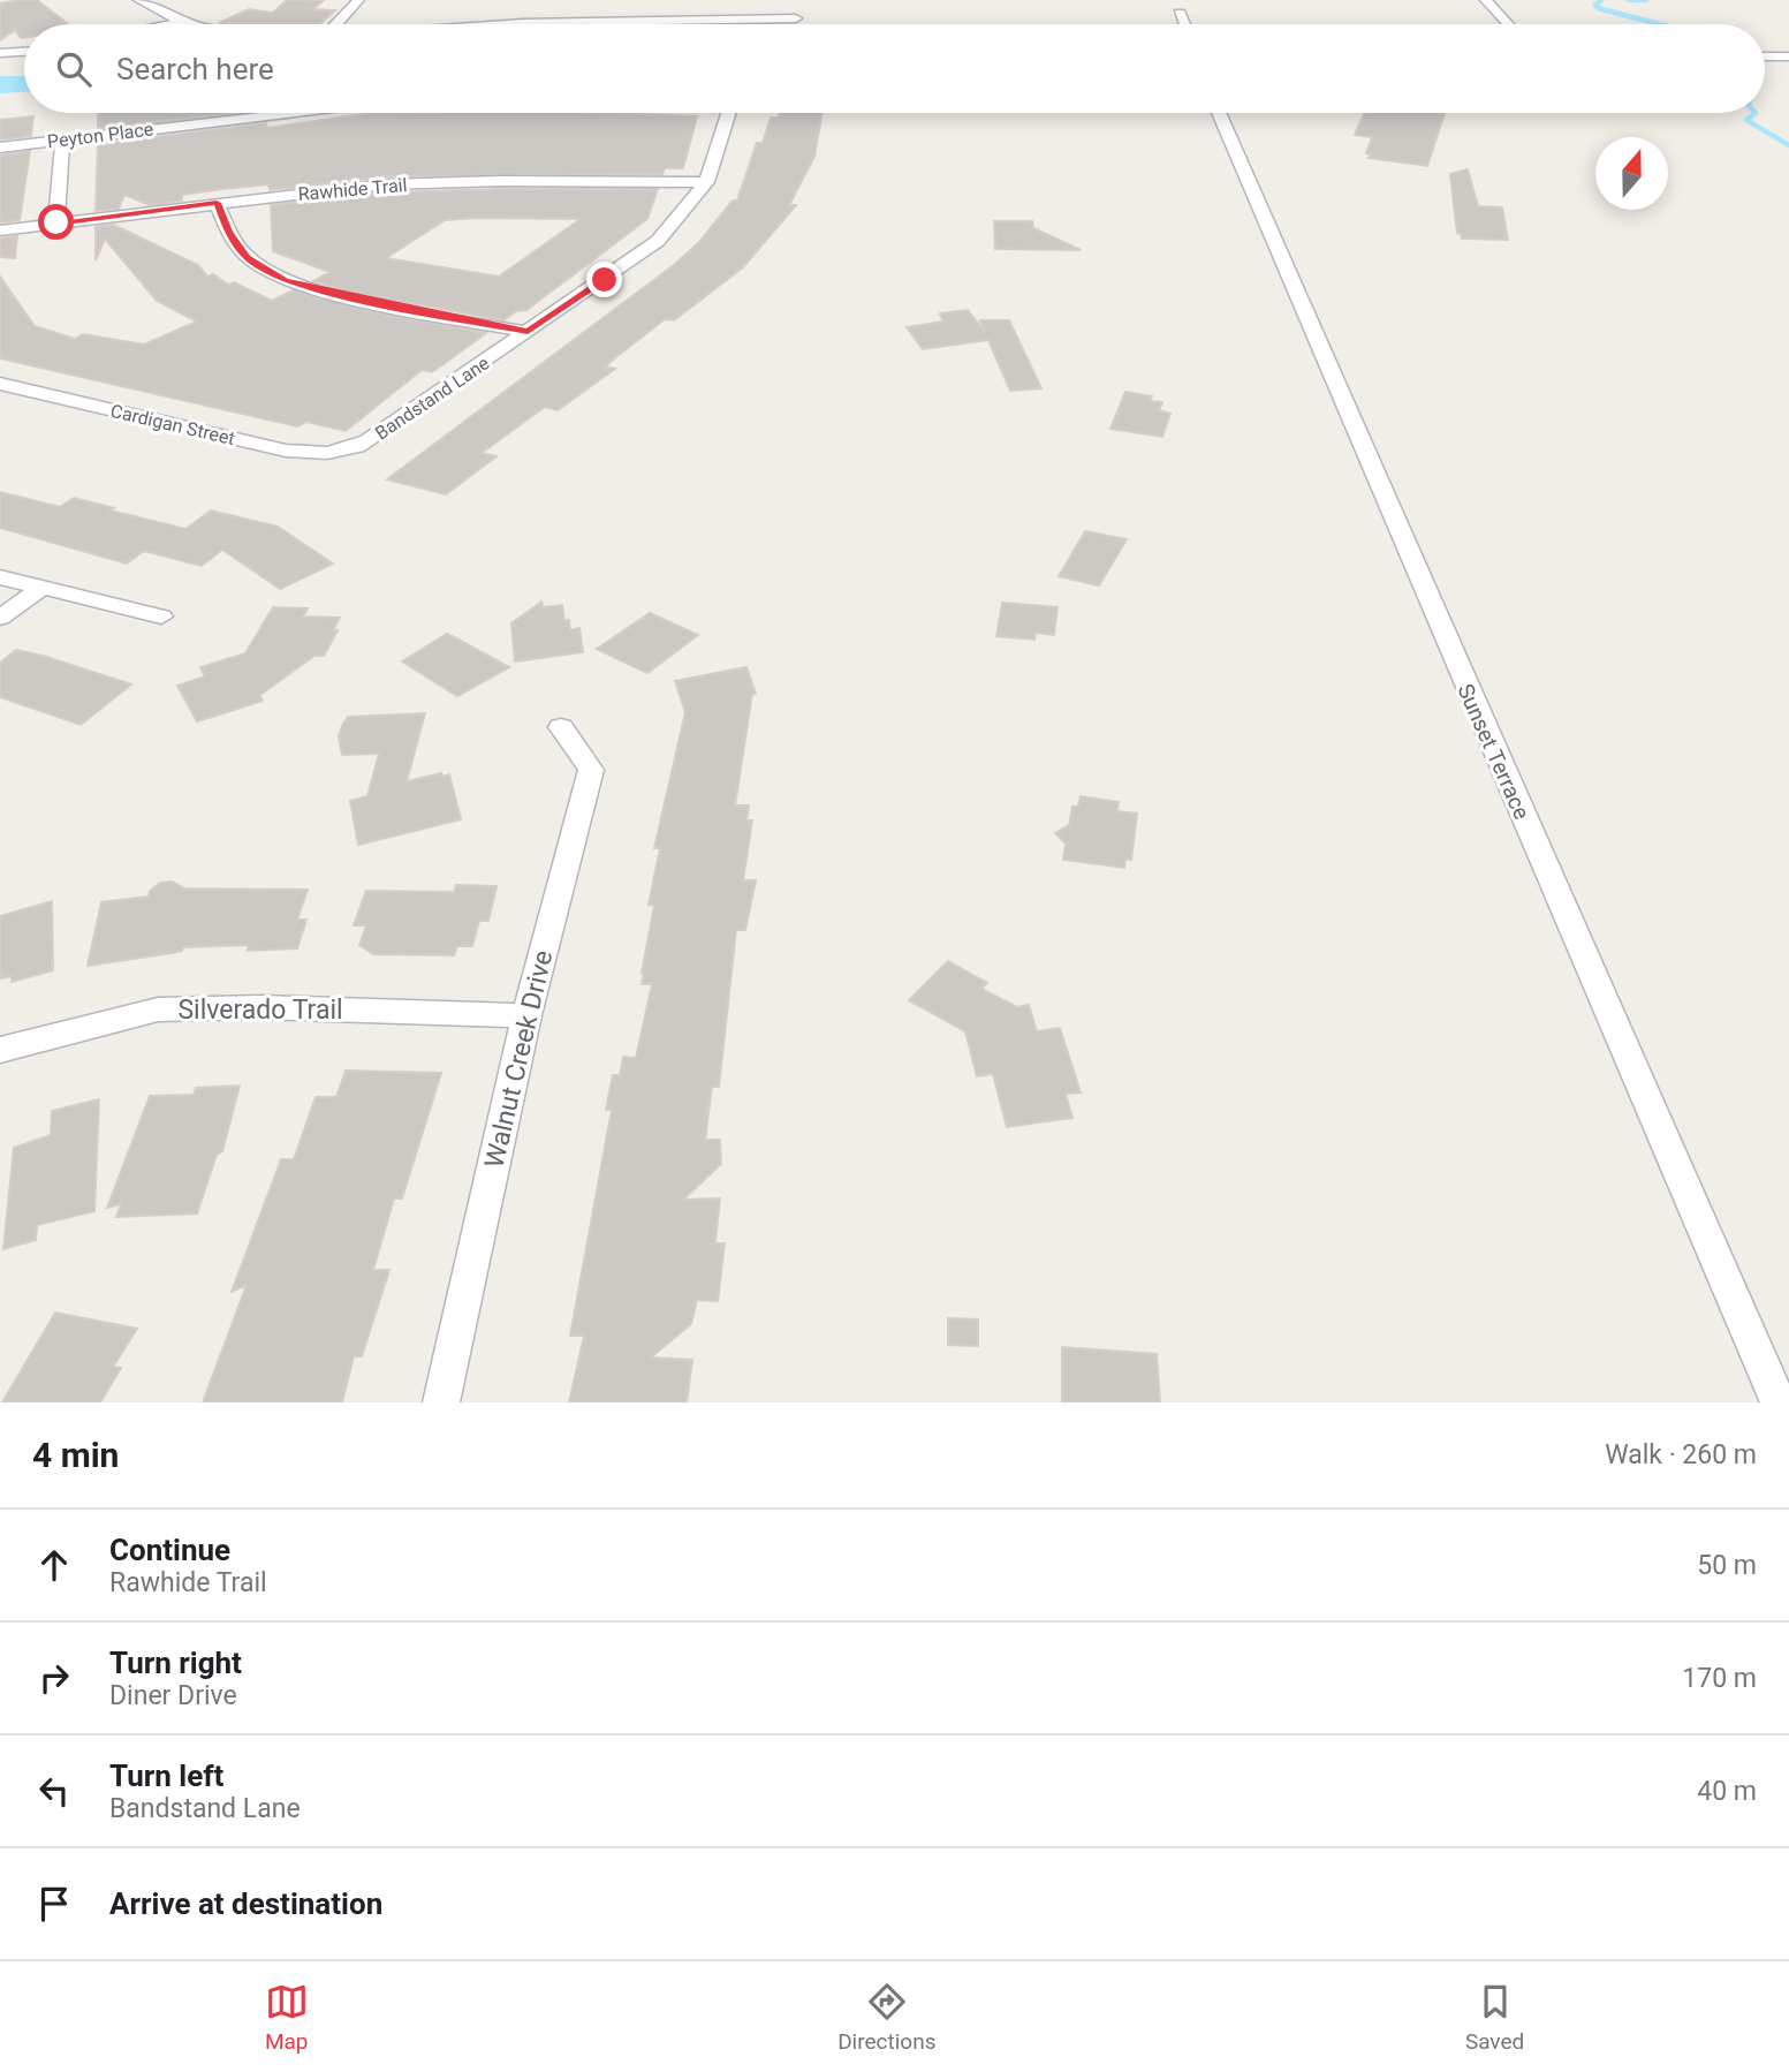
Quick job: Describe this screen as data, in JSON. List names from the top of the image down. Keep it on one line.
{"streets":{"street":["Peyton Place","Rawhide Trail","Bandstand Lane","Cardigan Street","Sunset Terrace","Silverado Trail","Walnut Creek Drive"]},"crossings":[["Rawhide Trail","Bandstand Lane"],["Bandstand Lane","Cardigan Street"],["Silverado Trail","Walnut Creek Drive"]],"north":"top","page":{"search":"Search here","heading":["4 min","Walk · 260 m"],"list":[["Continue","Rawhide Trail","50 m"],["Turn right","Diner Drive","170 m"],["Turn left","Bandstand Lane","40 m"],"Arrive at destination"],"nav":["Map","Directions","Saved"]}}
